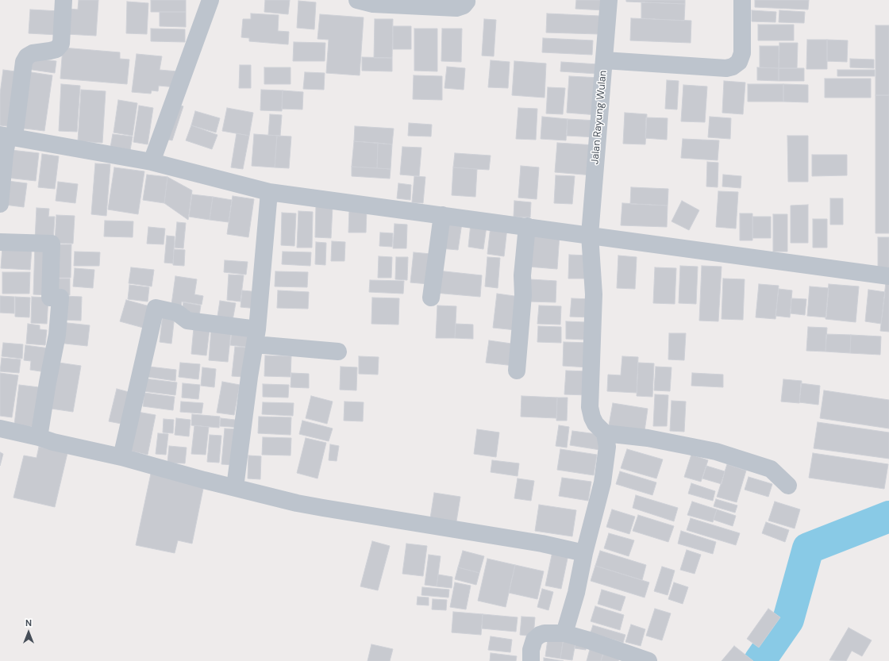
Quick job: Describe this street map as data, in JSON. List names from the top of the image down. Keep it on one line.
{"streets":{"street":["Jalan Rayung Wulan"]},"north":"top"}
